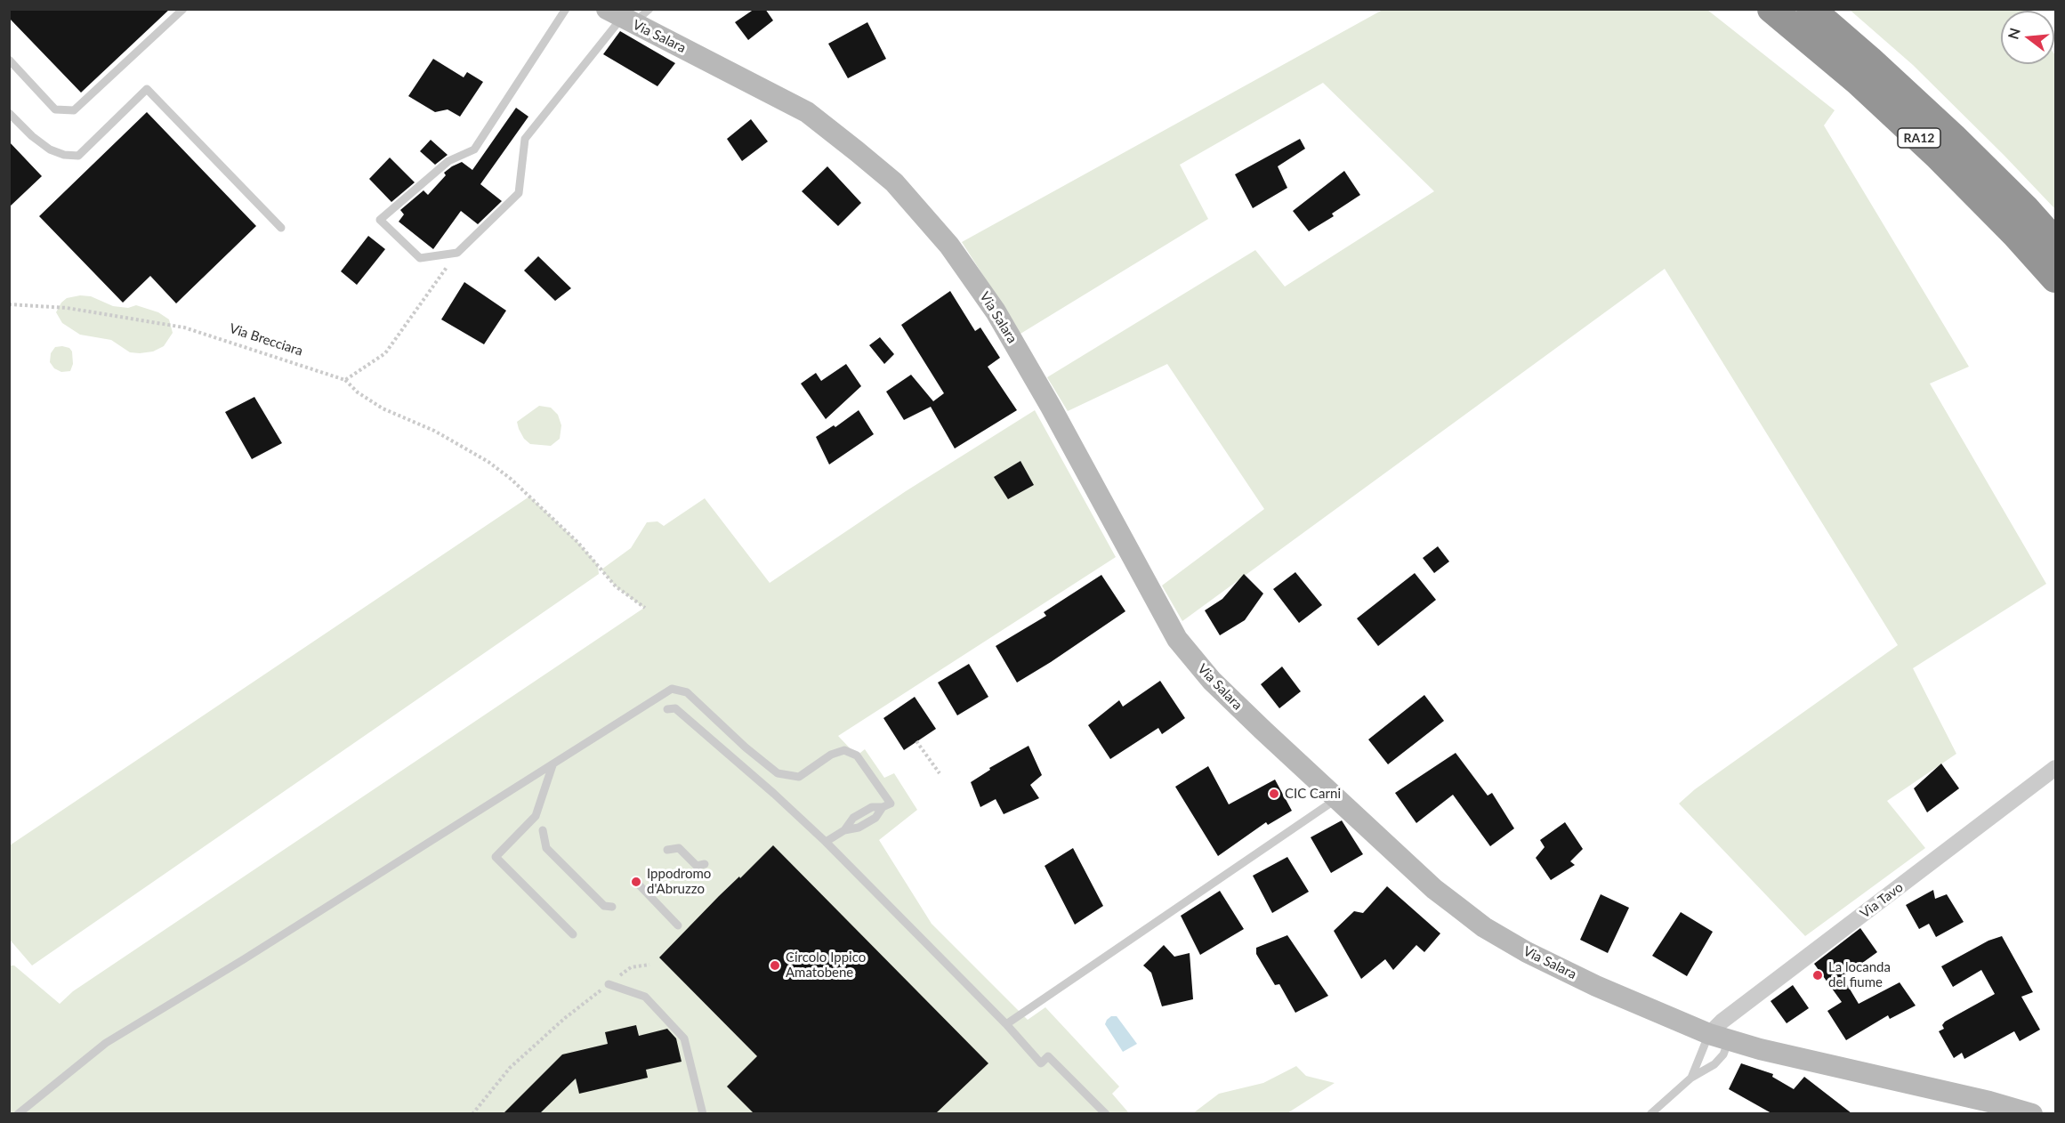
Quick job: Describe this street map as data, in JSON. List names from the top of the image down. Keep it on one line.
{"streets":{"highway":["RA12"],"street":["Via Salara","Via Tavo"],"path":["Via Brecciara"]},"crossings":[["Via Salara","Via Tavo"]],"places":["CIC Carni","Ippodromo d'Abruzzo","Circolo Ippico Amatobene","La locanda del fiume"],"north":"left"}
